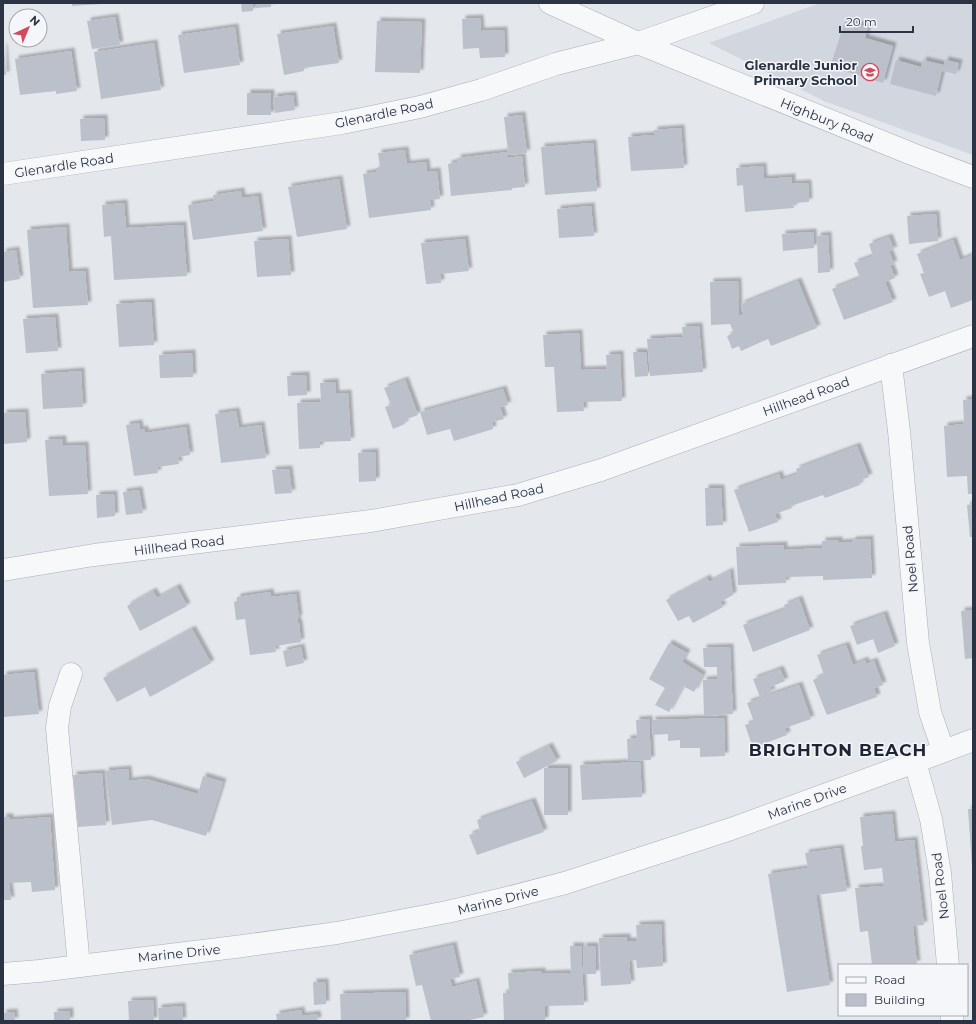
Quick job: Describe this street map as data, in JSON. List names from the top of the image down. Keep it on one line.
{"streets":{"street":["Glenardle Road","Highbury Road","Hillhead Road","Noel Road","Marine Drive"]},"crossings":[["Glenardle Road","Highbury Road"],["Hillhead Road","Noel Road"],["Noel Road","Marine Drive"]],"districts":["BRIGHTON BEACH"],"places":{"school or university":["Glenardle Junior Primary School"]},"legend":["Road","Building"],"scale_bar":"20 m","north":"top right"}
